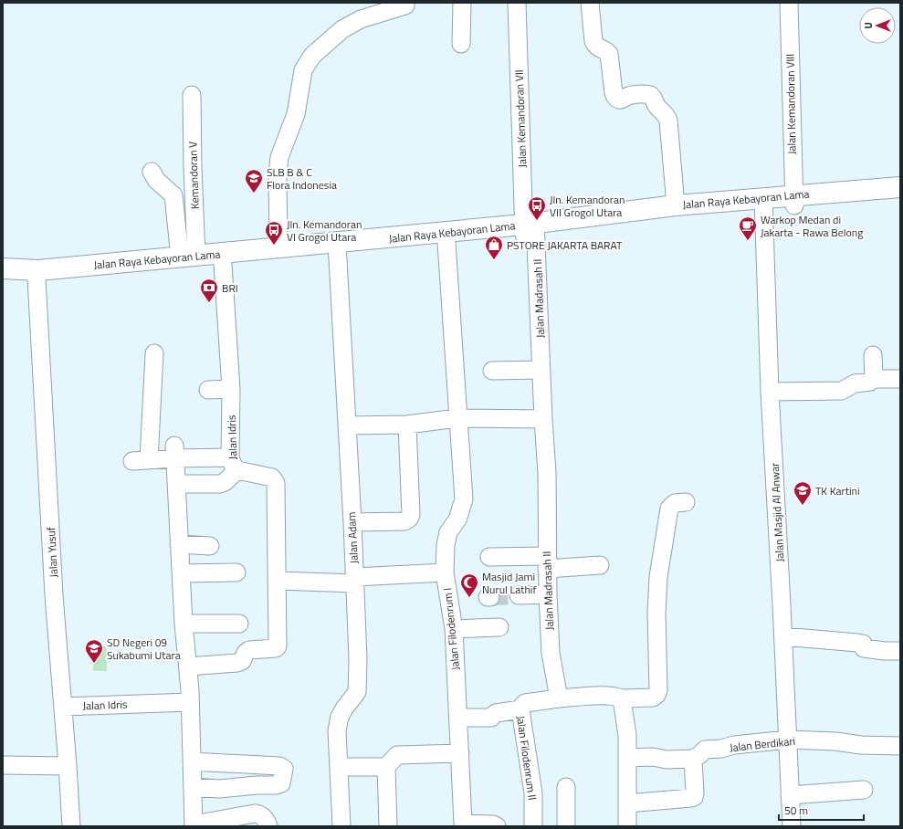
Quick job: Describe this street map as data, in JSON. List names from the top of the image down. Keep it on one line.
{"streets":{"main road":["Jalan Raya Kebayoran Lama"],"street":["Jalan Kemandoran VIII","Jalan Kemandoran VII","Kemandoran V","Jalan Madrasah II","Jalan Idris","Jalan Masjid Al Anwar","Jalan Adam","Jalan Yusuf","Jalan Filodenrum I","Jalan Berdikari","Jalan Filodenrum II"]},"crossings":[["Jalan Kemandoran VIII","Jalan Raya Kebayoran Lama"],["Jalan Kemandoran VII","Jalan Raya Kebayoran Lama"],["Jalan Kemandoran VII","Jalan Madrasah II"],["Kemandoran V","Jalan Raya Kebayoran Lama"],["Jalan Raya Kebayoran Lama","Jalan Madrasah II"],["Jalan Raya Kebayoran Lama","Jalan Idris"],["Jalan Raya Kebayoran Lama","Jalan Masjid Al Anwar"],["Jalan Raya Kebayoran Lama","Jalan Adam"],["Jalan Raya Kebayoran Lama","Jalan Yusuf"],["Jalan Madrasah II","Jalan Filodenrum II"],["Jalan Idris","Jalan Yusuf"],["Jalan Masjid Al Anwar","Jalan Berdikari"],["Jalan Adam","Jalan Filodenrum I"]],"places":{"school or university":["SLB B & C Flora Indonesia","TK Kartini","SD Negeri 09 Sukabumi Utara"],"bus stop":["Jln. Kemandoran VII Grogol Utara","Jln. Kemandoran VI Grogol Utara"],"cafe":["Warkop Medan di Jakarta - Rawa Belong"],"shop":["PSTORE JAKARTA BARAT"],"bank":["BRI"],"mosque":["Masjid Jami Nurul Lathif"]},"scale_bar":"50 m","north":"left"}
